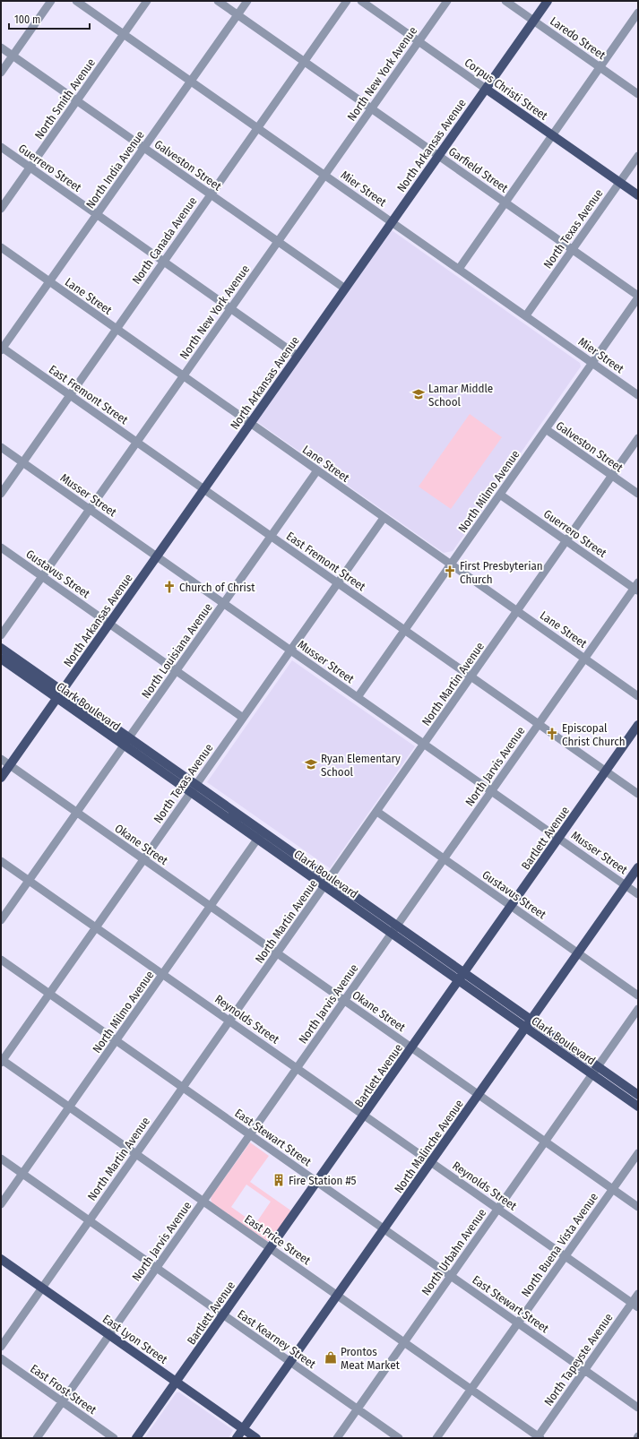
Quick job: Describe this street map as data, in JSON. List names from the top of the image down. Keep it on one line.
{"streets":{"main road":["Corpus Christi Street","North Arkansas Avenue","Clark Boulevard","Bartlett Avenue","North Malinche Avenue","East Lyon Street"],"street":["Laredo Street","North New York Avenue","North Smith Avenue","Galveston Street","Guerrero Street","North India Avenue","Garfield Street","Mier Street","North Texas Avenue","North Canada Avenue","Lane Street","East Fremont Street","North Milmo Avenue","Musser Street","Gustavus Street","North Louisiana Avenue","North Martin Avenue","North Jarvis Avenue","Okane Street","Reynolds Street","East Stewart Street","East Price Street","North Buena Vista Avenue","North Urbahn Avenue","East Kearney Street","North Tapeyste Avenue","East Frost Street"]},"crossings":[["Laredo Street","North Arkansas Avenue"],["North New York Avenue","Corpus Christi Street"],["North New York Avenue","Galveston Street"],["North New York Avenue","Guerrero Street"],["North New York Avenue","Garfield Street"],["North New York Avenue","Mier Street"],["North New York Avenue","Lane Street"],["North New York Avenue","East Fremont Street"],["North New York Avenue","Musser Street"],["North New York Avenue","Gustavus Street"],["Corpus Christi Street","North Arkansas Avenue"],["Corpus Christi Street","North Texas Avenue"],["North Smith Avenue","Galveston Street"],["North Smith Avenue","Guerrero Street"],["North Smith Avenue","Mier Street"],["North Arkansas Avenue","Galveston Street"],["North Arkansas Avenue","Guerrero Street"],["North Arkansas Avenue","Garfield Street"],["North Arkansas Avenue","Mier Street"],["North Arkansas Avenue","Lane Street"],["North Arkansas Avenue","East Fremont Street"],["North Arkansas Avenue","Musser Street"],["North Arkansas Avenue","Gustavus Street"],["North Arkansas Avenue","Clark Boulevard"],["North Arkansas Avenue","Okane Street"],["Galveston Street","North India Avenue"],["Galveston Street","North Canada Avenue"],["Galveston Street","North Milmo Avenue"],["Galveston Street","North Martin Avenue"],["Guerrero Street","North India Avenue"],["Guerrero Street","North Canada Avenue"],["Guerrero Street","North Milmo Avenue"],["Guerrero Street","North Martin Avenue"],["Guerrero Street","North Jarvis Avenue"],["North India Avenue","Garfield Street"],["North India Avenue","Mier Street"],["North India Avenue","Lane Street"],["North India Avenue","East Fremont Street"],["Garfield Street","North Texas Avenue"],["Garfield Street","North Canada Avenue"],["Garfield Street","North Milmo Avenue"],["Mier Street","North Texas Avenue"],["Mier Street","North Canada Avenue"],["Mier Street","North Milmo Avenue"],["North Texas Avenue","Lane Street"],["North Texas Avenue","East Fremont Street"],["North Texas Avenue","Musser Street"],["North Texas Avenue","Gustavus Street"],["North Texas Avenue","Clark Boulevard"],["North Texas Avenue","Okane Street"],["North Texas Avenue","Reynolds Street"],["North Texas Avenue","East Stewart Street"],["North Texas Avenue","East Price Street"],["North Canada Avenue","Lane Street"],["North Canada Avenue","East Fremont Street"],["North Canada Avenue","Musser Street"],["Lane Street","North Milmo Avenue"],["Lane Street","North Louisiana Avenue"],["Lane Street","North Martin Avenue"],["Lane Street","North Jarvis Avenue"],["East Fremont Street","North Milmo Avenue"],["East Fremont Street","North Louisiana Avenue"],["East Fremont Street","North Martin Avenue"],["East Fremont Street","North Jarvis Avenue"],["East Fremont Street","Bartlett Avenue"],["North Milmo Avenue","Musser Street"],["North Milmo Avenue","Clark Boulevard"],["North Milmo Avenue","Okane Street"],["North Milmo Avenue","Reynolds Street"],["North Milmo Avenue","East Stewart Street"],["North Milmo Avenue","East Price Street"],["North Milmo Avenue","East Kearney Street"],["Musser Street","North Louisiana Avenue"],["Musser Street","North Martin Avenue"],["Musser Street","North Jarvis Avenue"],["Musser Street","Bartlett Avenue"],["Musser Street","North Malinche Avenue"],["Gustavus Street","North Louisiana Avenue"],["Gustavus Street","North Martin Avenue"],["Gustavus Street","North Jarvis Avenue"],["Gustavus Street","Bartlett Avenue"],["Gustavus Street","North Malinche Avenue"],["North Louisiana Avenue","Clark Boulevard"],["North Louisiana Avenue","Okane Street"],["North Louisiana Avenue","Reynolds Street"],["North Martin Avenue","Clark Boulevard"],["North Martin Avenue","Okane Street"],["North Martin Avenue","Reynolds Street"],["North Martin Avenue","East Stewart Street"],["North Martin Avenue","East Price Street"],["North Martin Avenue","East Lyon Street"],["North Martin Avenue","East Kearney Street"],["Clark Boulevard","North Jarvis Avenue"],["Clark Boulevard","Bartlett Avenue"],["Clark Boulevard","North Malinche Avenue"],["Clark Boulevard","North Urbahn Avenue"],["North Jarvis Avenue","Okane Street"],["North Jarvis Avenue","Reynolds Street"],["North Jarvis Avenue","East Stewart Street"],["North Jarvis Avenue","East Price Street"],["North Jarvis Avenue","East Lyon Street"],["North Jarvis Avenue","East Kearney Street"],["North Jarvis Avenue","East Frost Street"],["Bartlett Avenue","Okane Street"],["Bartlett Avenue","Reynolds Street"],["Bartlett Avenue","East Stewart Street"],["Bartlett Avenue","East Price Street"],["Bartlett Avenue","East Lyon Street"],["Bartlett Avenue","East Kearney Street"],["Okane Street","North Malinche Avenue"],["Okane Street","North Buena Vista Avenue"],["Okane Street","North Urbahn Avenue"],["Reynolds Street","North Malinche Avenue"],["Reynolds Street","North Buena Vista Avenue"],["Reynolds Street","North Urbahn Avenue"],["Reynolds Street","North Tapeyste Avenue"],["East Stewart Street","North Malinche Avenue"],["East Stewart Street","North Buena Vista Avenue"],["East Stewart Street","North Urbahn Avenue"],["East Stewart Street","North Tapeyste Avenue"],["North Malinche Avenue","East Price Street"],["North Malinche Avenue","East Lyon Street"],["North Malinche Avenue","East Kearney Street"],["East Price Street","North Buena Vista Avenue"],["East Price Street","North Urbahn Avenue"],["East Price Street","North Tapeyste Avenue"],["North Urbahn Avenue","East Kearney Street"]],"places":{"school or university":["Lamar Middle School","Ryan Elementary School"],"church":["First Presbyterian Church","Church of Christ","Episcopal Christ Church"],"building":["Fire Station #5"],"shop":["Prontos Meat Market"]},"scale_bar":"100 m"}
